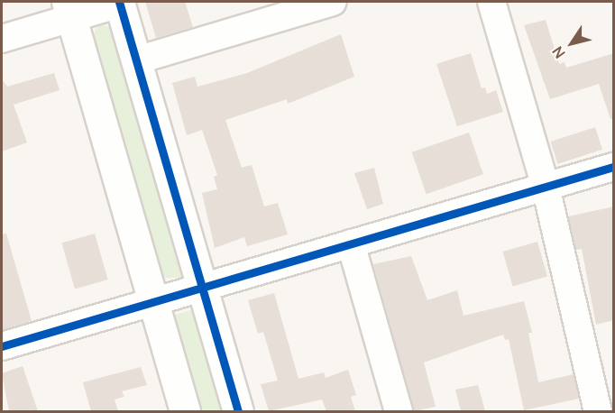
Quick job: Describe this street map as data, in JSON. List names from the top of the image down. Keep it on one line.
{"north":"bottom left"}
